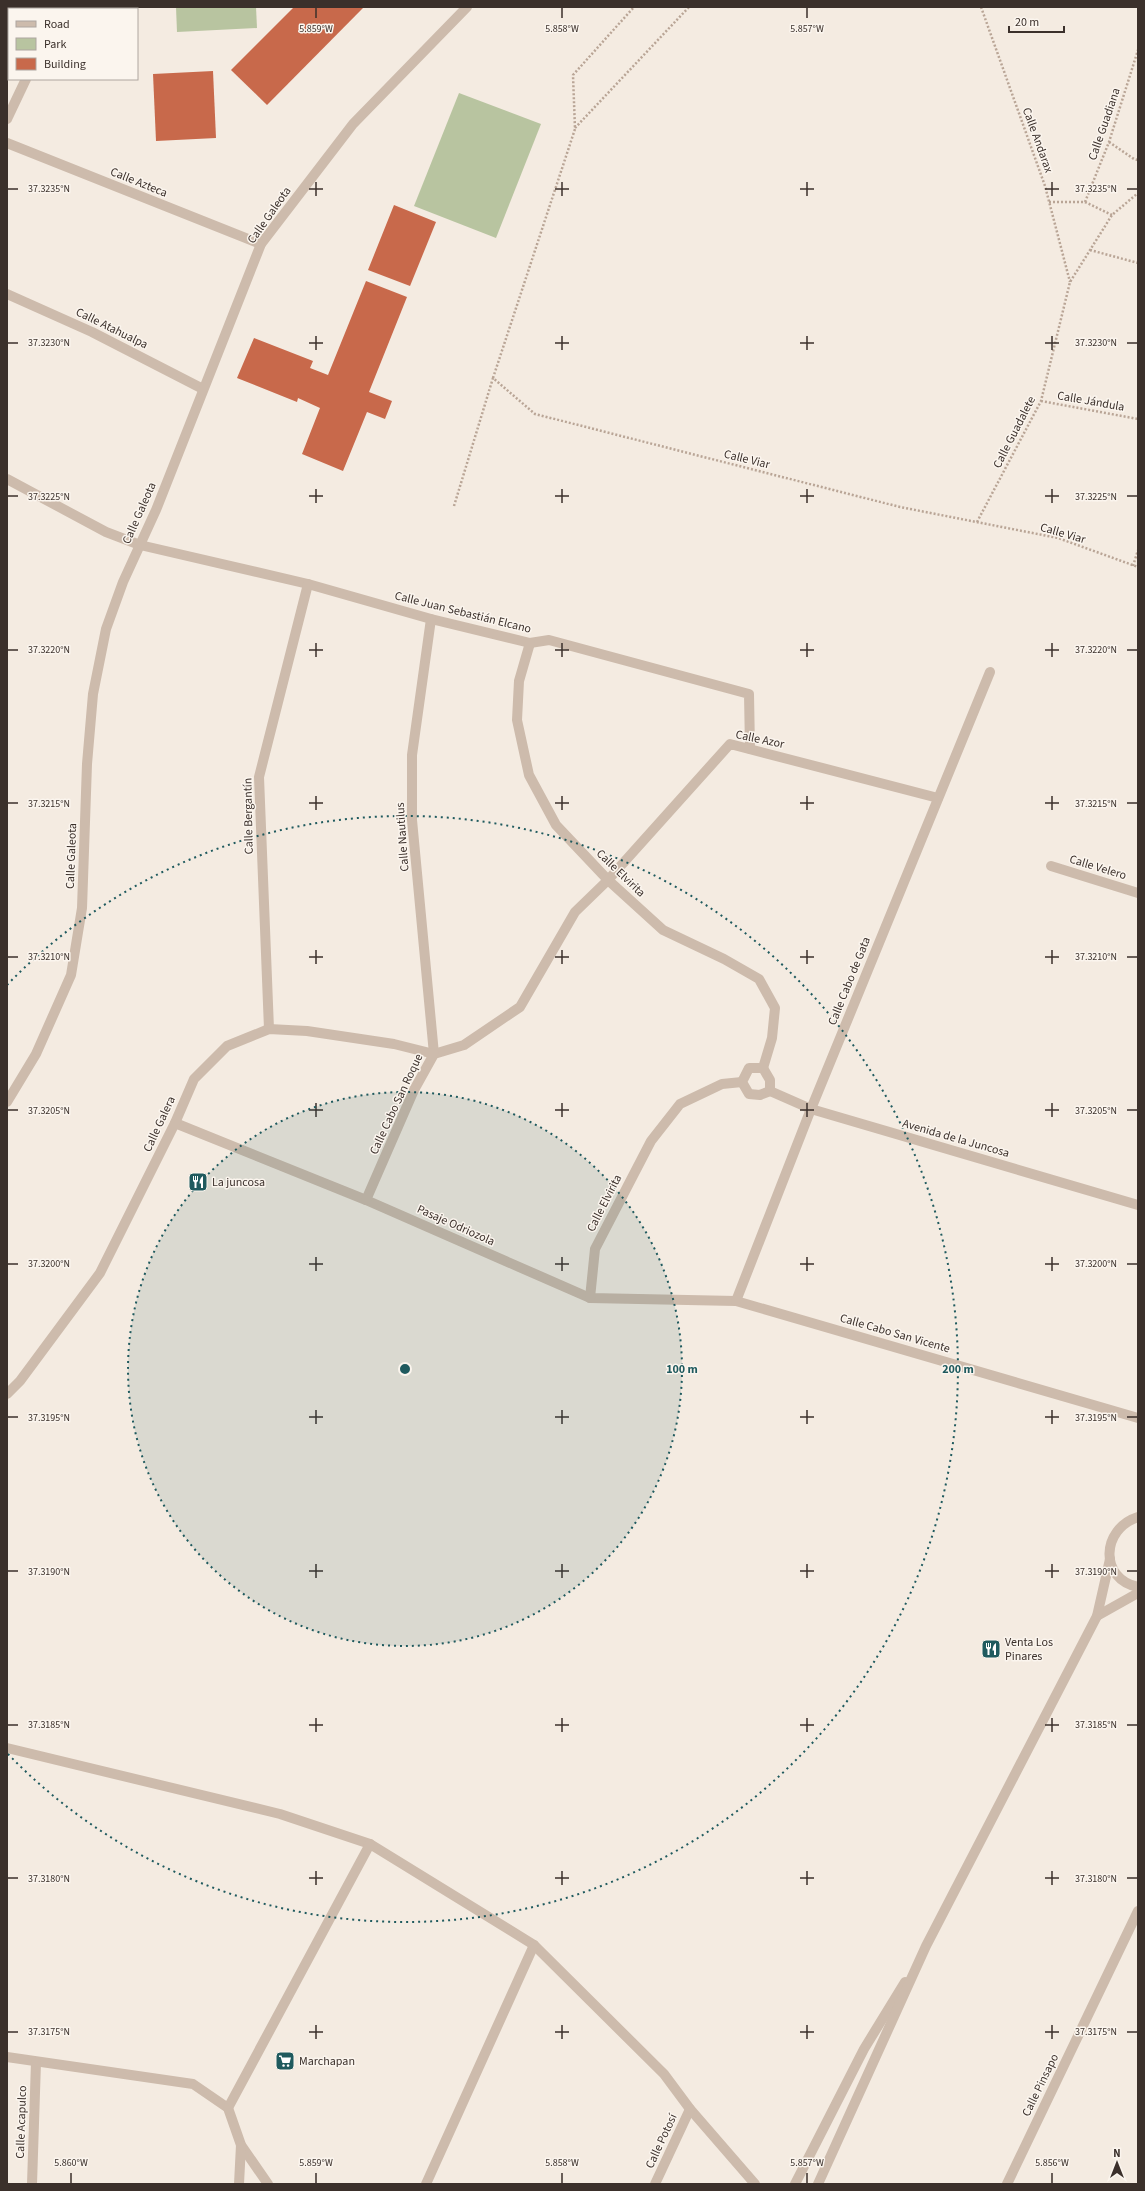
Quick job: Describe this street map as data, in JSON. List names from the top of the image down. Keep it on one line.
{"streets":{"street":["Calle Azteca","Calle Galeota","Calle Atahualpa","Calle Juan Sebastián Elcano","Calle Azor","Calle Bergantín","Calle Nautilus","Calle Velero","Calle Elvirita","Calle Cabo de Gata","Calle Cabo San Roque","Calle Galera","Avenida de la Juncosa","Pasaje Odriozola","Calle Cabo San Vicente","Calle Pinsapo","Calle Acapulco","Calle Potosí"],"path":["Calle Guadiana","Calle Andarax","Calle Jándula","Calle Guadalete","Calle Viar"]},"crossings":[["Calle Andarax","Calle Guadalete"],["Calle Azteca","Calle Galeota"],["Calle Galeota","Calle Atahualpa"],["Calle Galeota","Calle Juan Sebastián Elcano"],["Calle Jándula","Calle Guadalete"],["Calle Guadalete","Calle Viar"],["Calle Juan Sebastián Elcano","Calle Azor"],["Calle Juan Sebastián Elcano","Calle Bergantín"],["Calle Juan Sebastián Elcano","Calle Nautilus"],["Calle Juan Sebastián Elcano","Calle Elvirita"],["Calle Azor","Calle Elvirita"],["Calle Azor","Calle Cabo de Gata"],["Calle Azor","Calle Cabo San Roque"],["Calle Bergantín","Calle Galera"],["Calle Nautilus","Calle Cabo San Roque"],["Calle Nautilus","Calle Galera"],["Calle Elvirita","Calle Cabo San Roque"],["Calle Elvirita","Avenida de la Juncosa"],["Calle Elvirita","Pasaje Odriozola"],["Calle Cabo de Gata","Avenida de la Juncosa"],["Calle Cabo de Gata","Pasaje Odriozola"],["Calle Cabo de Gata","Calle Cabo San Vicente"],["Calle Cabo San Roque","Calle Galera"],["Calle Cabo San Roque","Pasaje Odriozola"],["Calle Galera","Pasaje Odriozola"],["Pasaje Odriozola","Calle Cabo San Vicente"]],"places":{"restaurant":["La juncosa","Venta Los Pinares"],"supermarket":["Marchapan"]},"legend":["Road","Park","Building"],"scale_bar":"20 m","north":"top","coordinates":["5.859°W","5.858°W","5.857°W","37.3235°N","37.3230°N","37.3225°N","37.3220°N","37.3215°N","37.3210°N","37.3205°N","37.3200°N","37.3195°N","37.3190°N","37.3185°N","37.3180°N","37.3175°N","5.860°W","5.856°W"],"rings":["100 m","200 m"]}
